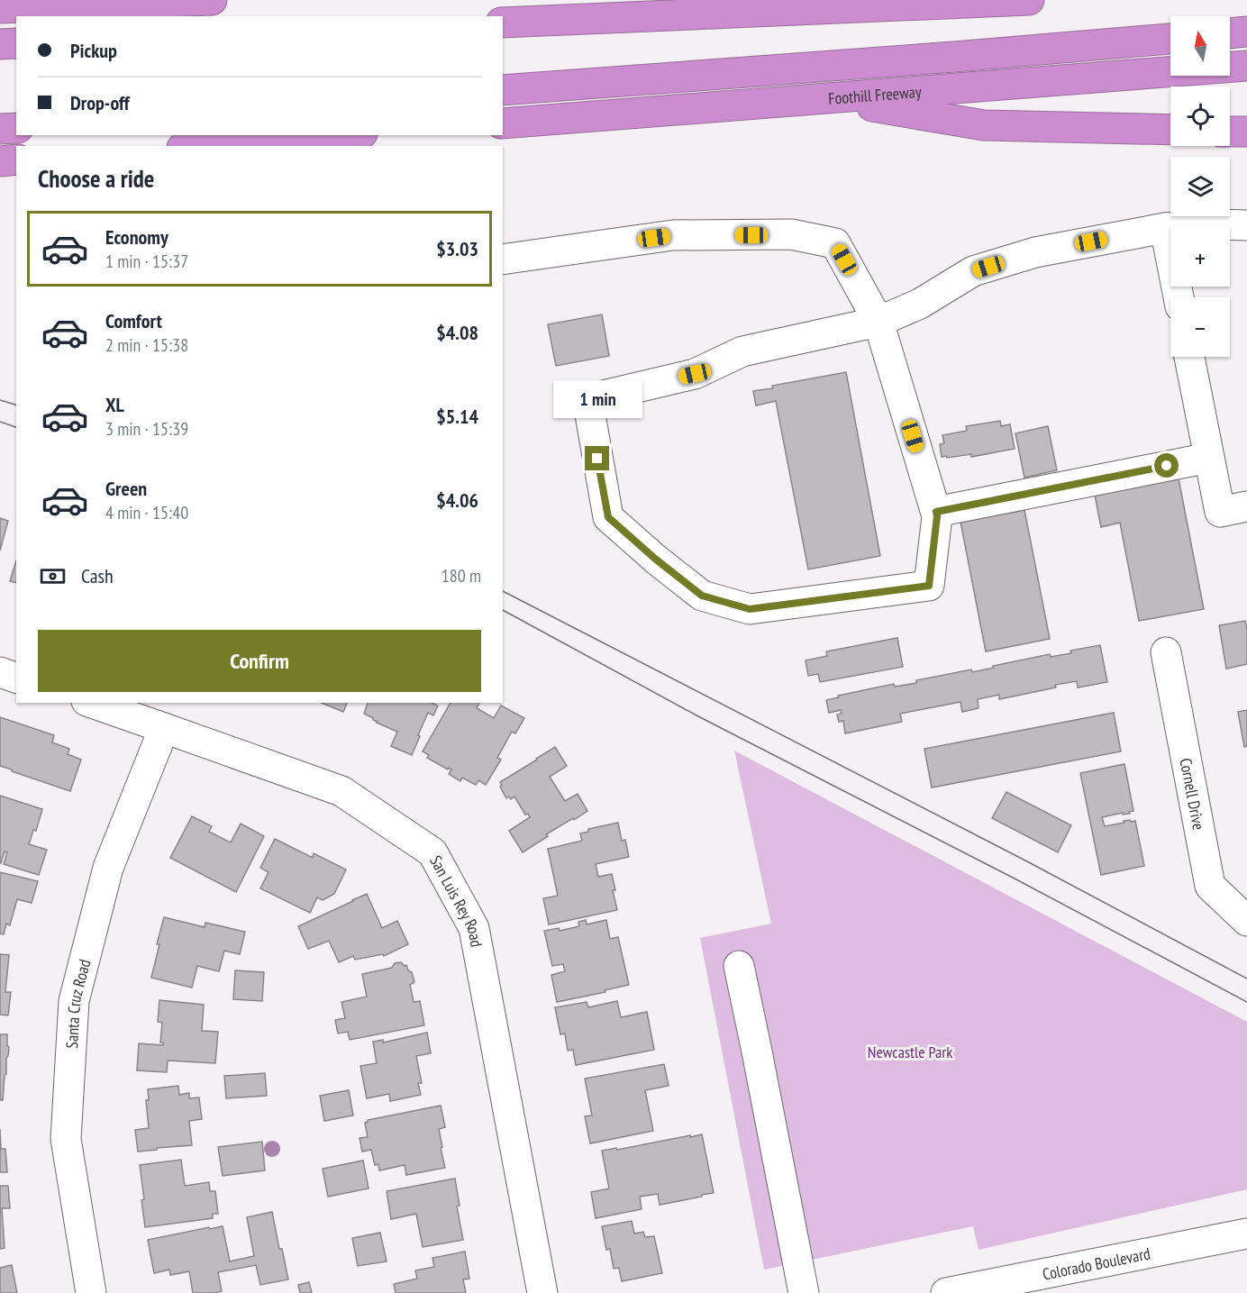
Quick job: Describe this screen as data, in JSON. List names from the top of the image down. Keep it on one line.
{"streets":{"highway":["Foothill Freeway"],"street":["Cornell Drive","San Luis Rey Road","Santa Cruz Road","Colorado Boulevard"]},"crossings":[["San Luis Rey Road","Santa Cruz Road"]],"parks":["Newcastle Park"],"north":"top","page":{"map_buttons":["+","−"],"banner":["Pickup","Drop-off"],"heading":"Choose a ride","list":[{"name":"Economy","note":"1 min · 15:37","value":"$3.03"},{"name":"Comfort","note":"2 min · 15:38","value":"$4.08"},{"name":"XL","note":"3 min · 15:39","value":"$5.14"},{"name":"Green","note":"4 min · 15:40","value":"$4.06"}],"bubble":"1 min","pay":["Cash","180 m"],"buttons":"Confirm"}}
